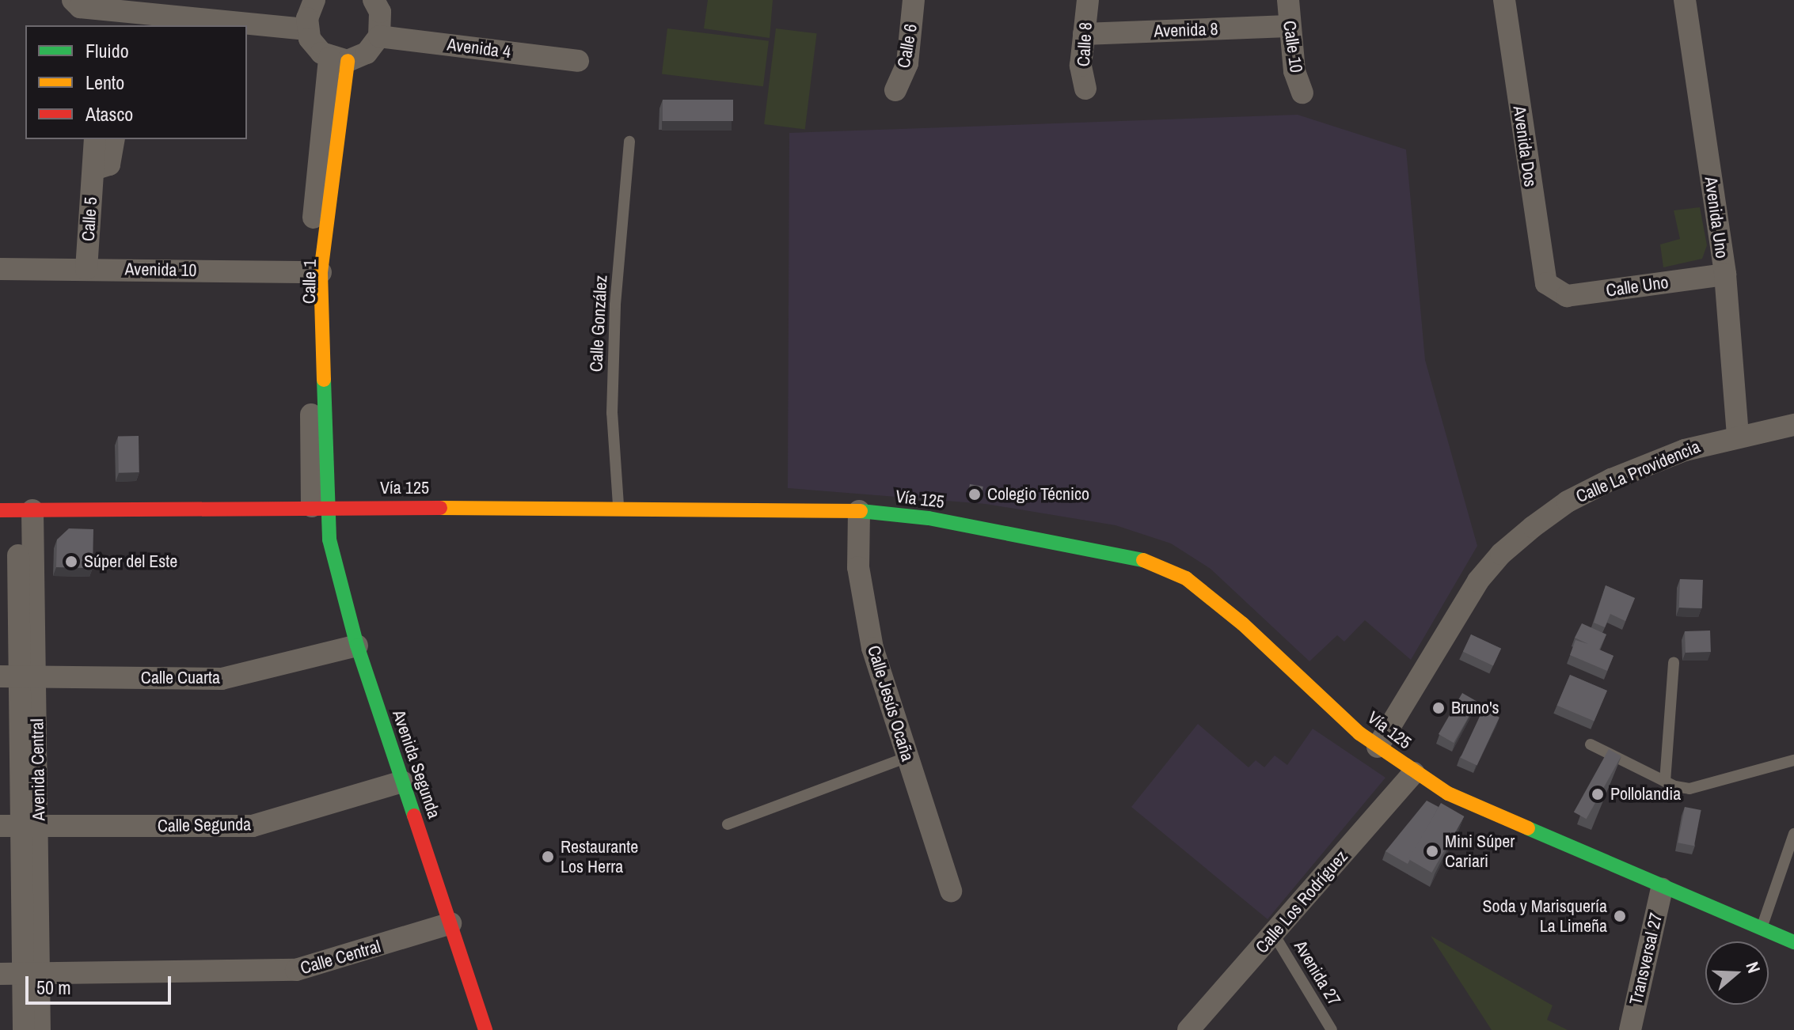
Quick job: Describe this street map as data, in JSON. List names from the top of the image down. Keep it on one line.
{"streets":{"main road":["Vía 125","Avenida Segunda"],"street":["Avenida 8","Calle 8","Calle 6","Calle 10","Avenida 4","Avenida Dos","Avenida Uno","Calle 5","Avenida 10","Calle 1","Calle Uno","Calle La Providencia","Calle Cuarta","Calle Jesús Ocaña","Avenida Central","Calle Segunda","Calle Los Rodríguez","Calle Central","Transversal 27"],"lane":["Calle González","Avenida 27"]},"crossings":[["Avenida 8","Calle 8"],["Avenida 8","Calle 10"],["Avenida Dos","Calle Uno"],["Avenida Uno","Calle Uno"],["Avenida Uno","Calle La Providencia"],["Calle 5","Avenida 10"],["Avenida 10","Calle 1"],["Calle 1","Vía 125"],["Calle 1","Avenida Segunda"],["Calle González","Vía 125"],["Calle La Providencia","Vía 125"],["Vía 125","Calle Jesús Ocaña"],["Vía 125","Avenida Segunda"],["Vía 125","Avenida Central"],["Vía 125","Calle Los Rodríguez"],["Vía 125","Transversal 27"],["Calle Cuarta","Avenida Segunda"],["Calle Cuarta","Avenida Central"],["Avenida Segunda","Calle Segunda"],["Avenida Segunda","Calle Central"],["Avenida Central","Calle Segunda"],["Avenida Central","Calle Central"],["Calle Los Rodríguez","Avenida 27"]],"places":["Colegio Técnico","Súper del Este","Bruno's","Pollolandia","Mini Súper Cariari","Restaurante Los Herra","Soda y Marisquería La Limeña"],"legend":["Fluido","Lento","Atasco"],"scale_bar":"50 m","north":"right"}
